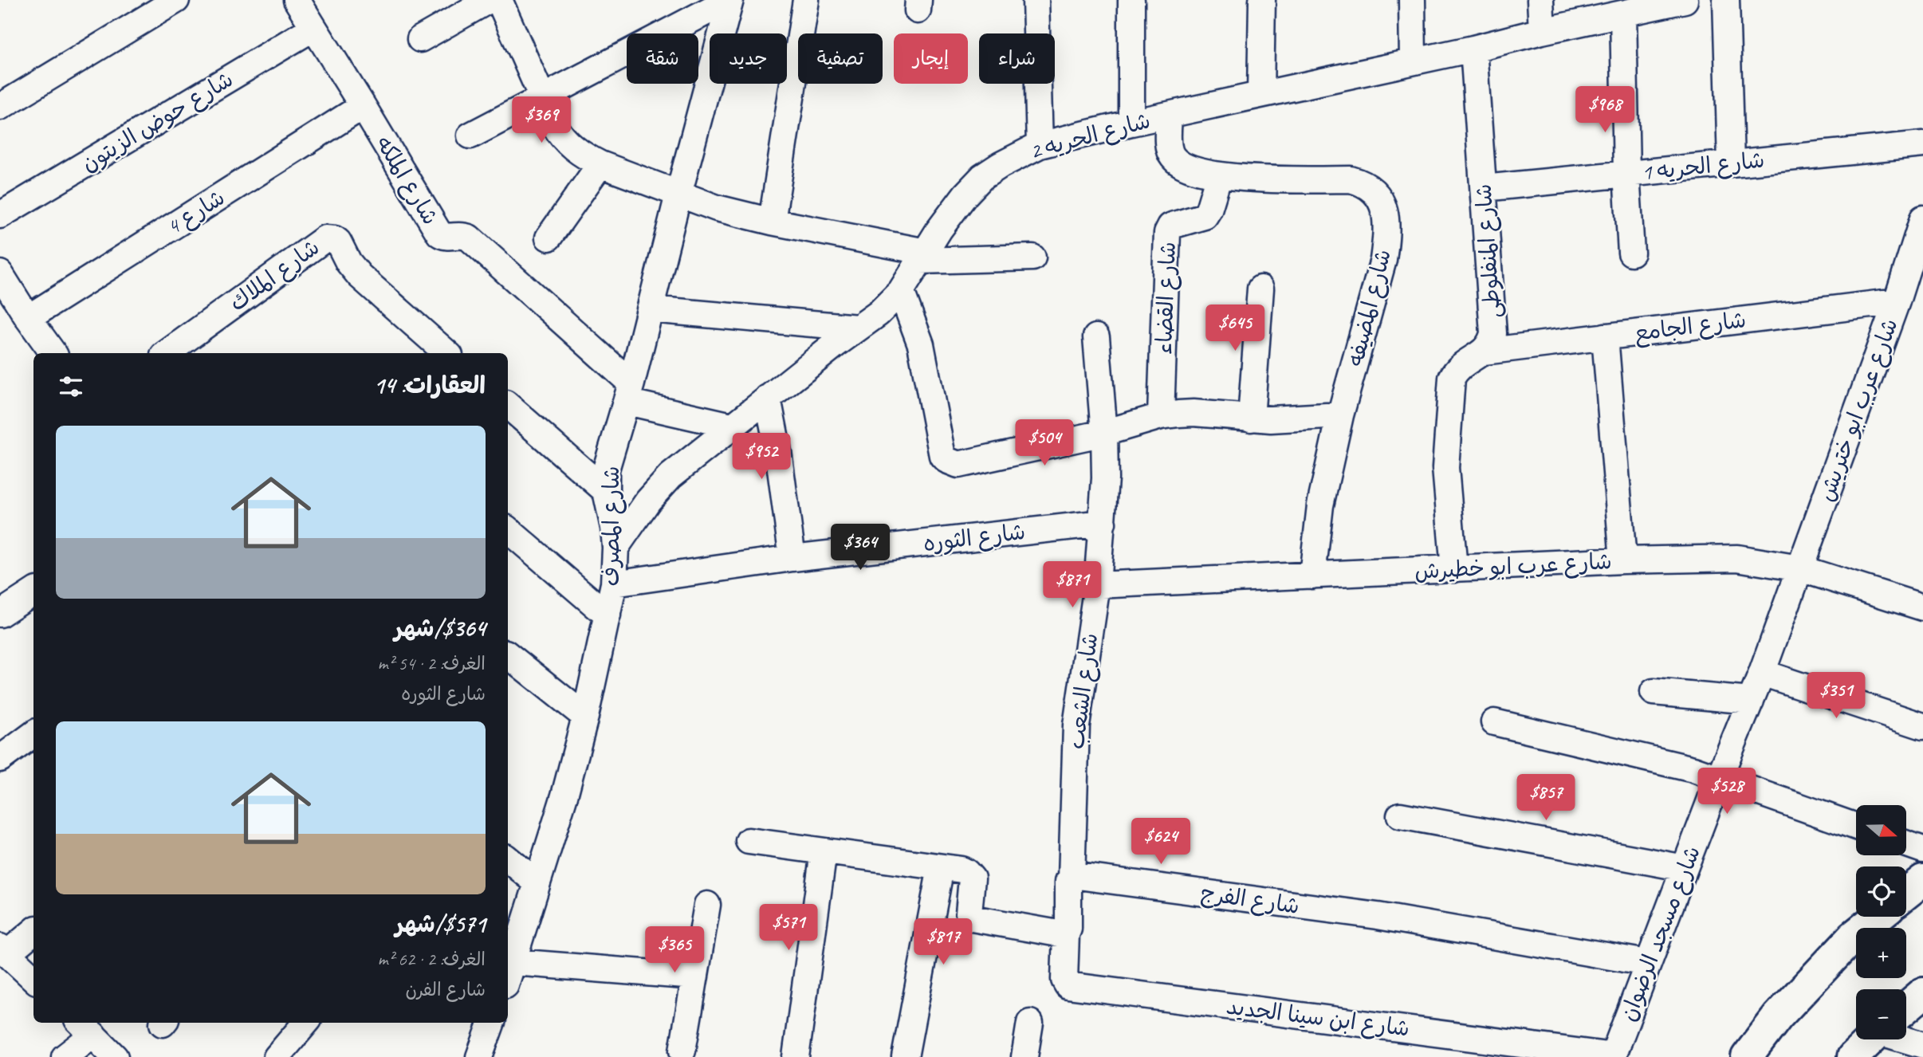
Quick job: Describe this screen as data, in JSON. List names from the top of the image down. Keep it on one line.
{"streets":{"street":["شارع حوض الزيتون","شارع الحريه 2","شارع الحريه 1","شارع الملكه","شارع 4","شارع المنفلوطى","شارع الملاك","شارع القضاء","شارع المضيفه","شارع الجامع","شارع عرب ابو ختريش","شارع المصرف","شارع الثوره","شارع عرب ابو خطيرش","شارع الشعب","شارع الفرج","شارع مسجد الرضوان","شارع ابن سينا الجديد"]},"crossings":[["شارع حوض الزيتون","شارع الملكه"],["شارع الحريه 2","شارع المنفلوطى"],["شارع الحريه 2","شارع المضيفه"],["شارع الحريه 2","شارع المصرف"],["شارع الحريه 1","شارع المنفلوطى"],["شارع الملكه","شارع 4"],["شارع الملكه","شارع المصرف"],["شارع المنفلوطى","شارع الجامع"],["شارع المنفلوطى","شارع عرب ابو خطيرش"],["شارع القضاء","شارع المضيفه"],["شارع المضيفه","شارع عرب ابو خطيرش"],["شارع الجامع","شارع عرب ابو ختريش"],["شارع عرب ابو ختريش","شارع عرب ابو خطيرش"],["شارع عرب ابو ختريش","شارع مسجد الرضوان"],["شارع المصرف","شارع الثوره"],["شارع الثوره","شارع الشعب"],["شارع عرب ابو خطيرش","شارع الشعب"],["شارع عرب ابو خطيرش","شارع مسجد الرضوان"],["شارع الشعب","شارع الفرج"],["شارع الفرج","شارع مسجد الرضوان"],["شارع مسجد الرضوان","شارع ابن سينا الجديد"]],"north":"right","page":{"chip":["شراء","إيجار","تصفية","جديد","شقة"],"price":["$968","$369","$645","$504","$952","$364","$871","$351","$528","$857","$624","$571","$817","$365"],"heading":"العقارات: 14","list":[{"name":"$364/شهر","note":"الغرف: 2 · 54 m² · شارع الثوره"},{"name":"$571/شهر","note":"الغرف: 2 · 62 m² · شارع الفرن"}],"map_buttons":["+","−"]}}
